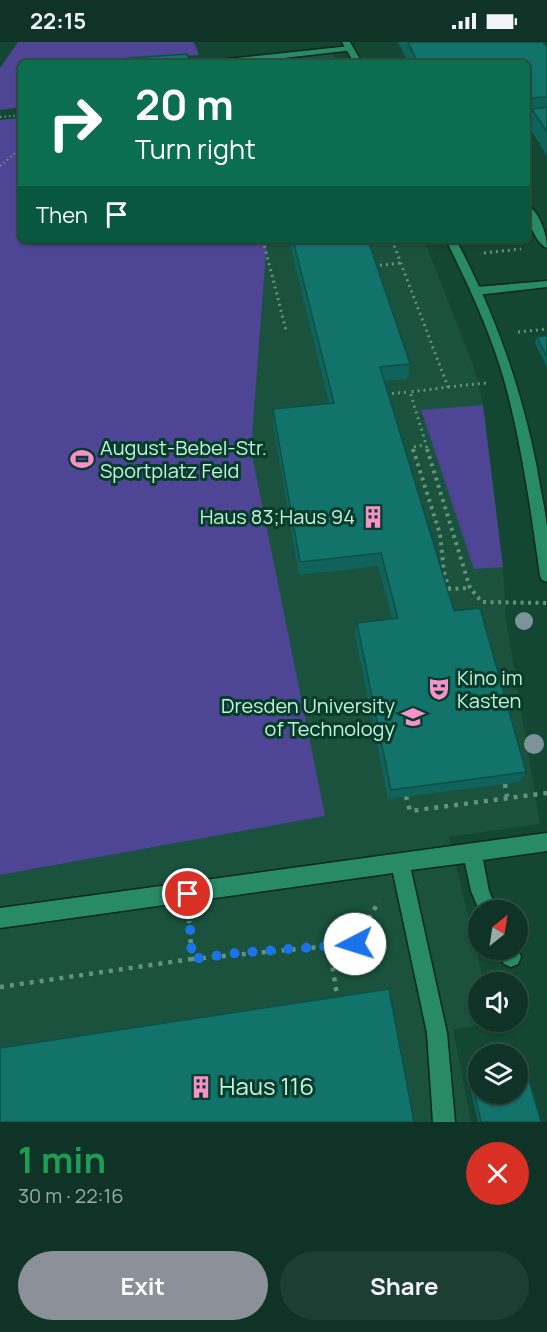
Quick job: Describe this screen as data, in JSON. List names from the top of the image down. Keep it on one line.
{"places":{"sports":["August-Bebel-Str. Sportplatz Feld"],"building":["Haus 83;Haus 94","Haus 116"],"theatre":["Kino im Kasten"],"school or university":["Dresden University of Technology"]},"north":"top right","page":{"status":"22:15","turn":["20 m","Turn right"],"then":"Then","heading":["1 min","30 m · 22:16"],"buttons":["Exit","Share"]}}
